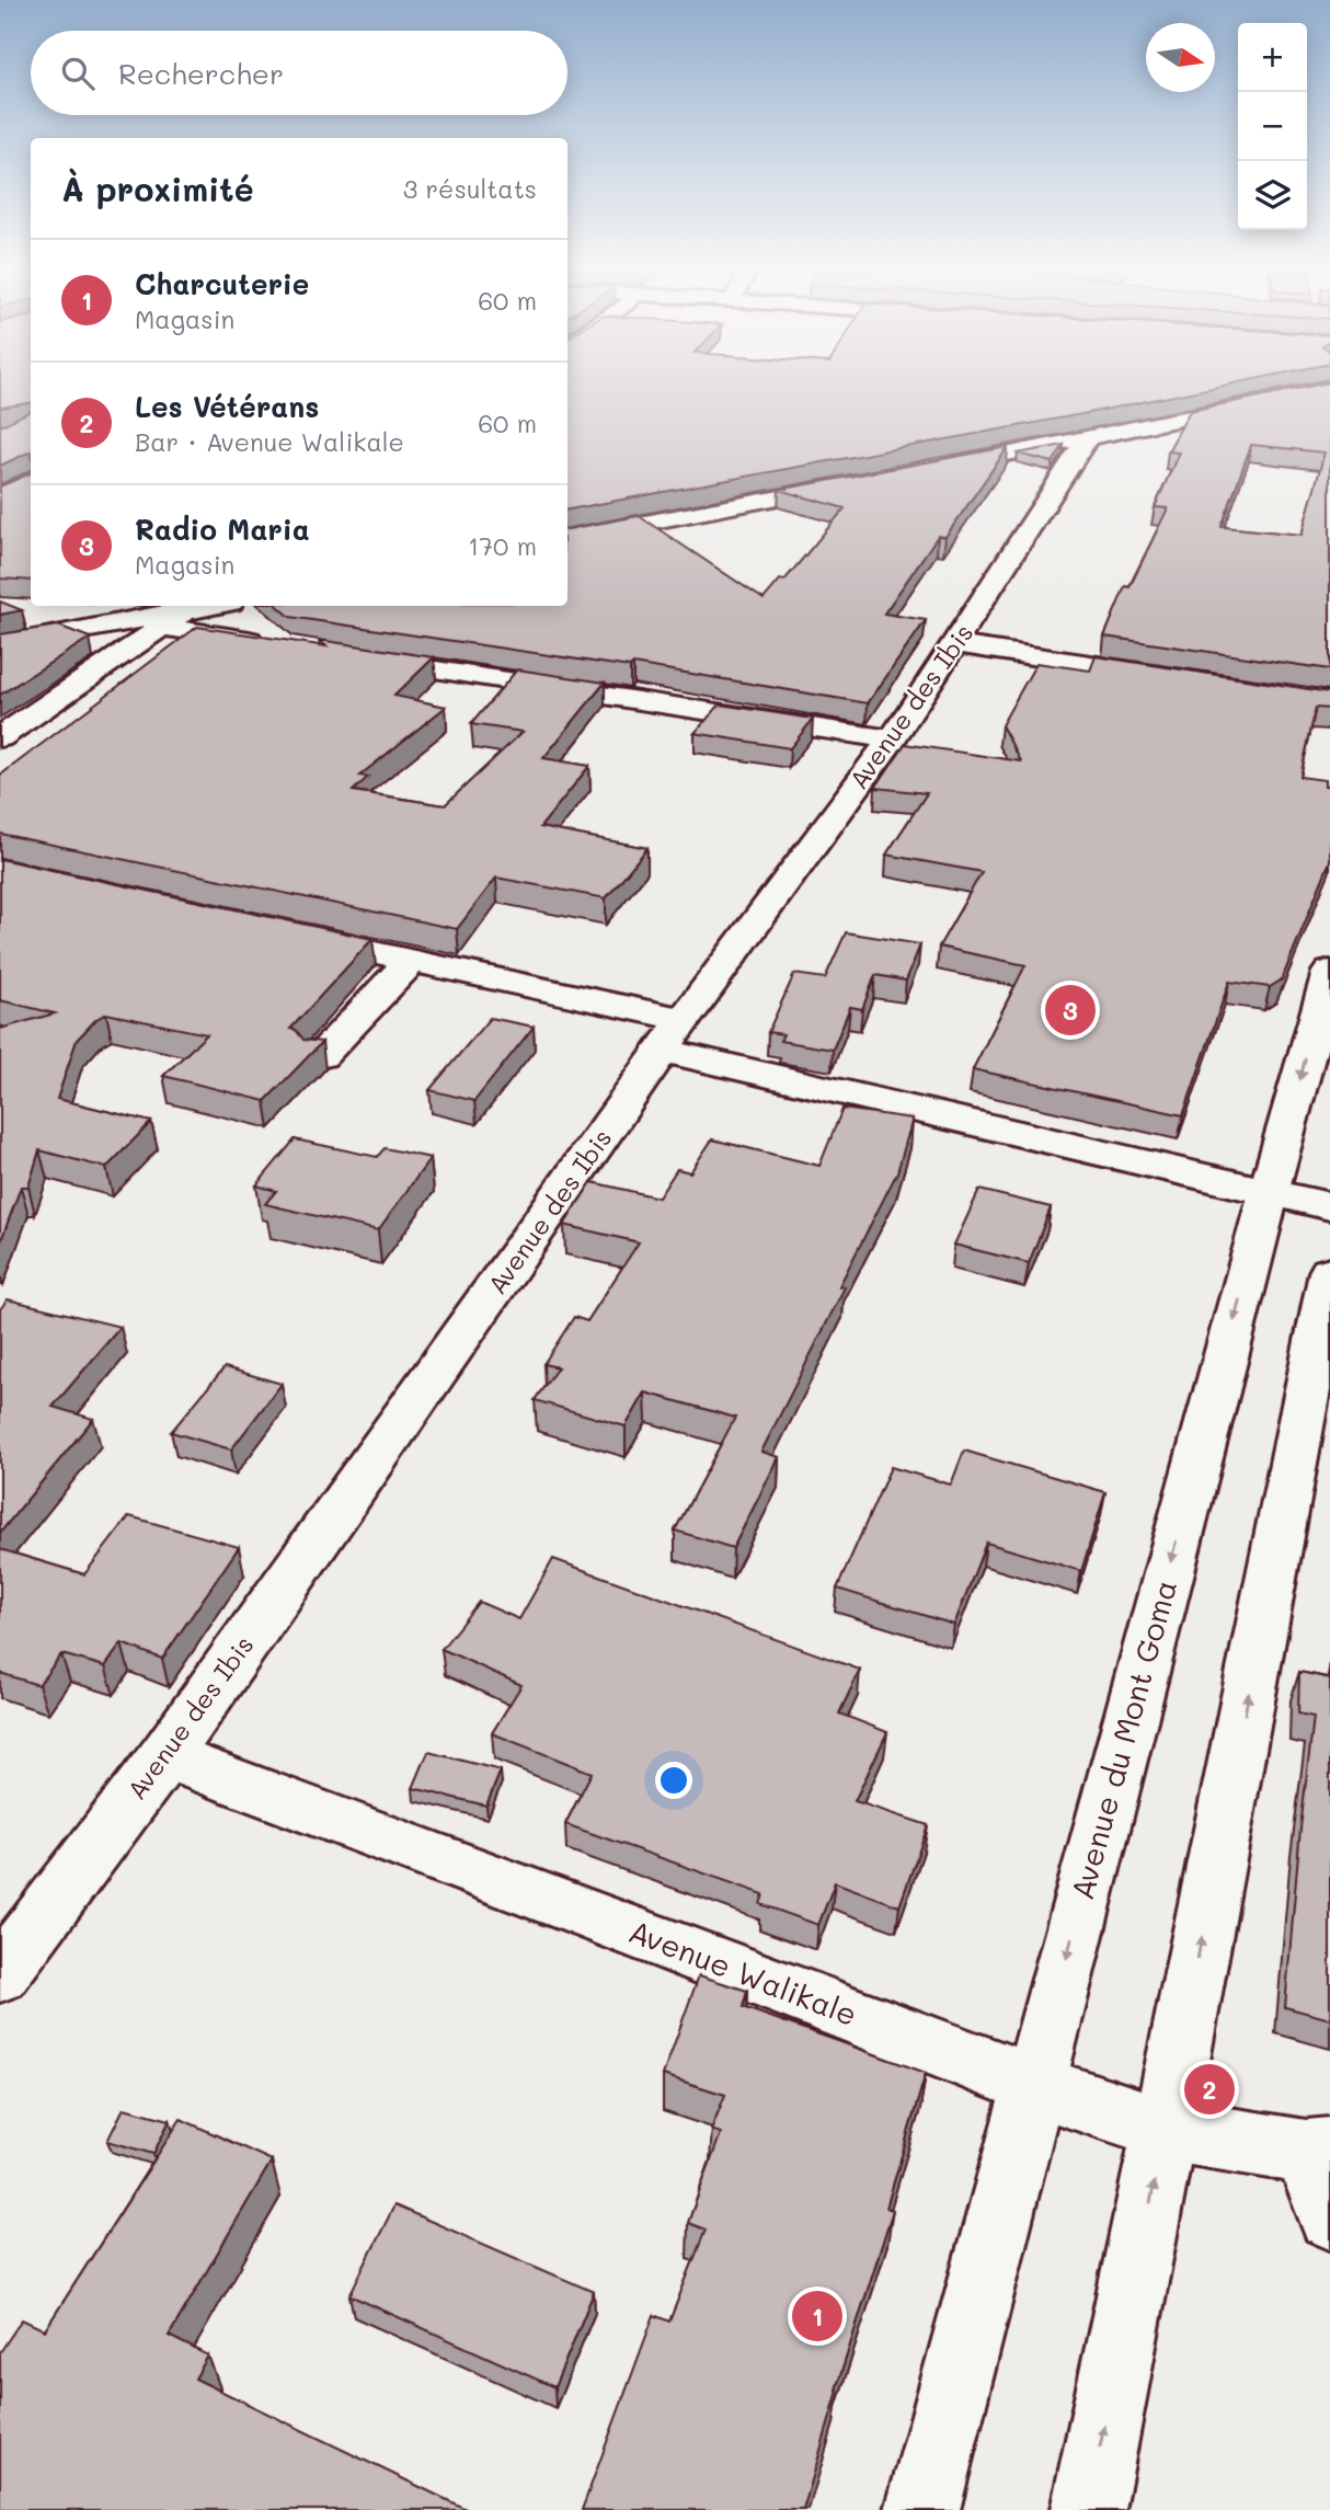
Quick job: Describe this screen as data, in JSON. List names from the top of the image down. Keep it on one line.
{"streets":{"street":["Avenue des Ibis","Avenue du Mont Goma","Avenue Walikale"]},"crossings":[["Avenue des Ibis","Avenue Walikale"],["Avenue du Mont Goma","Avenue Walikale"]],"north":"right","page":{"map_buttons":["+","−"],"search":"Rechercher","heading":["À proximité","3 résultats"],"list":[{"mark":"1","name":"Charcuterie","note":"Magasin","value":"60 m"},{"mark":"2","name":"Les Vétérans","note":"Bar · Avenue Walikale","value":"60 m"},{"mark":"3","name":"Radio Maria","note":"Magasin","value":"170 m"}],"pins":["3","2","1"]}}
